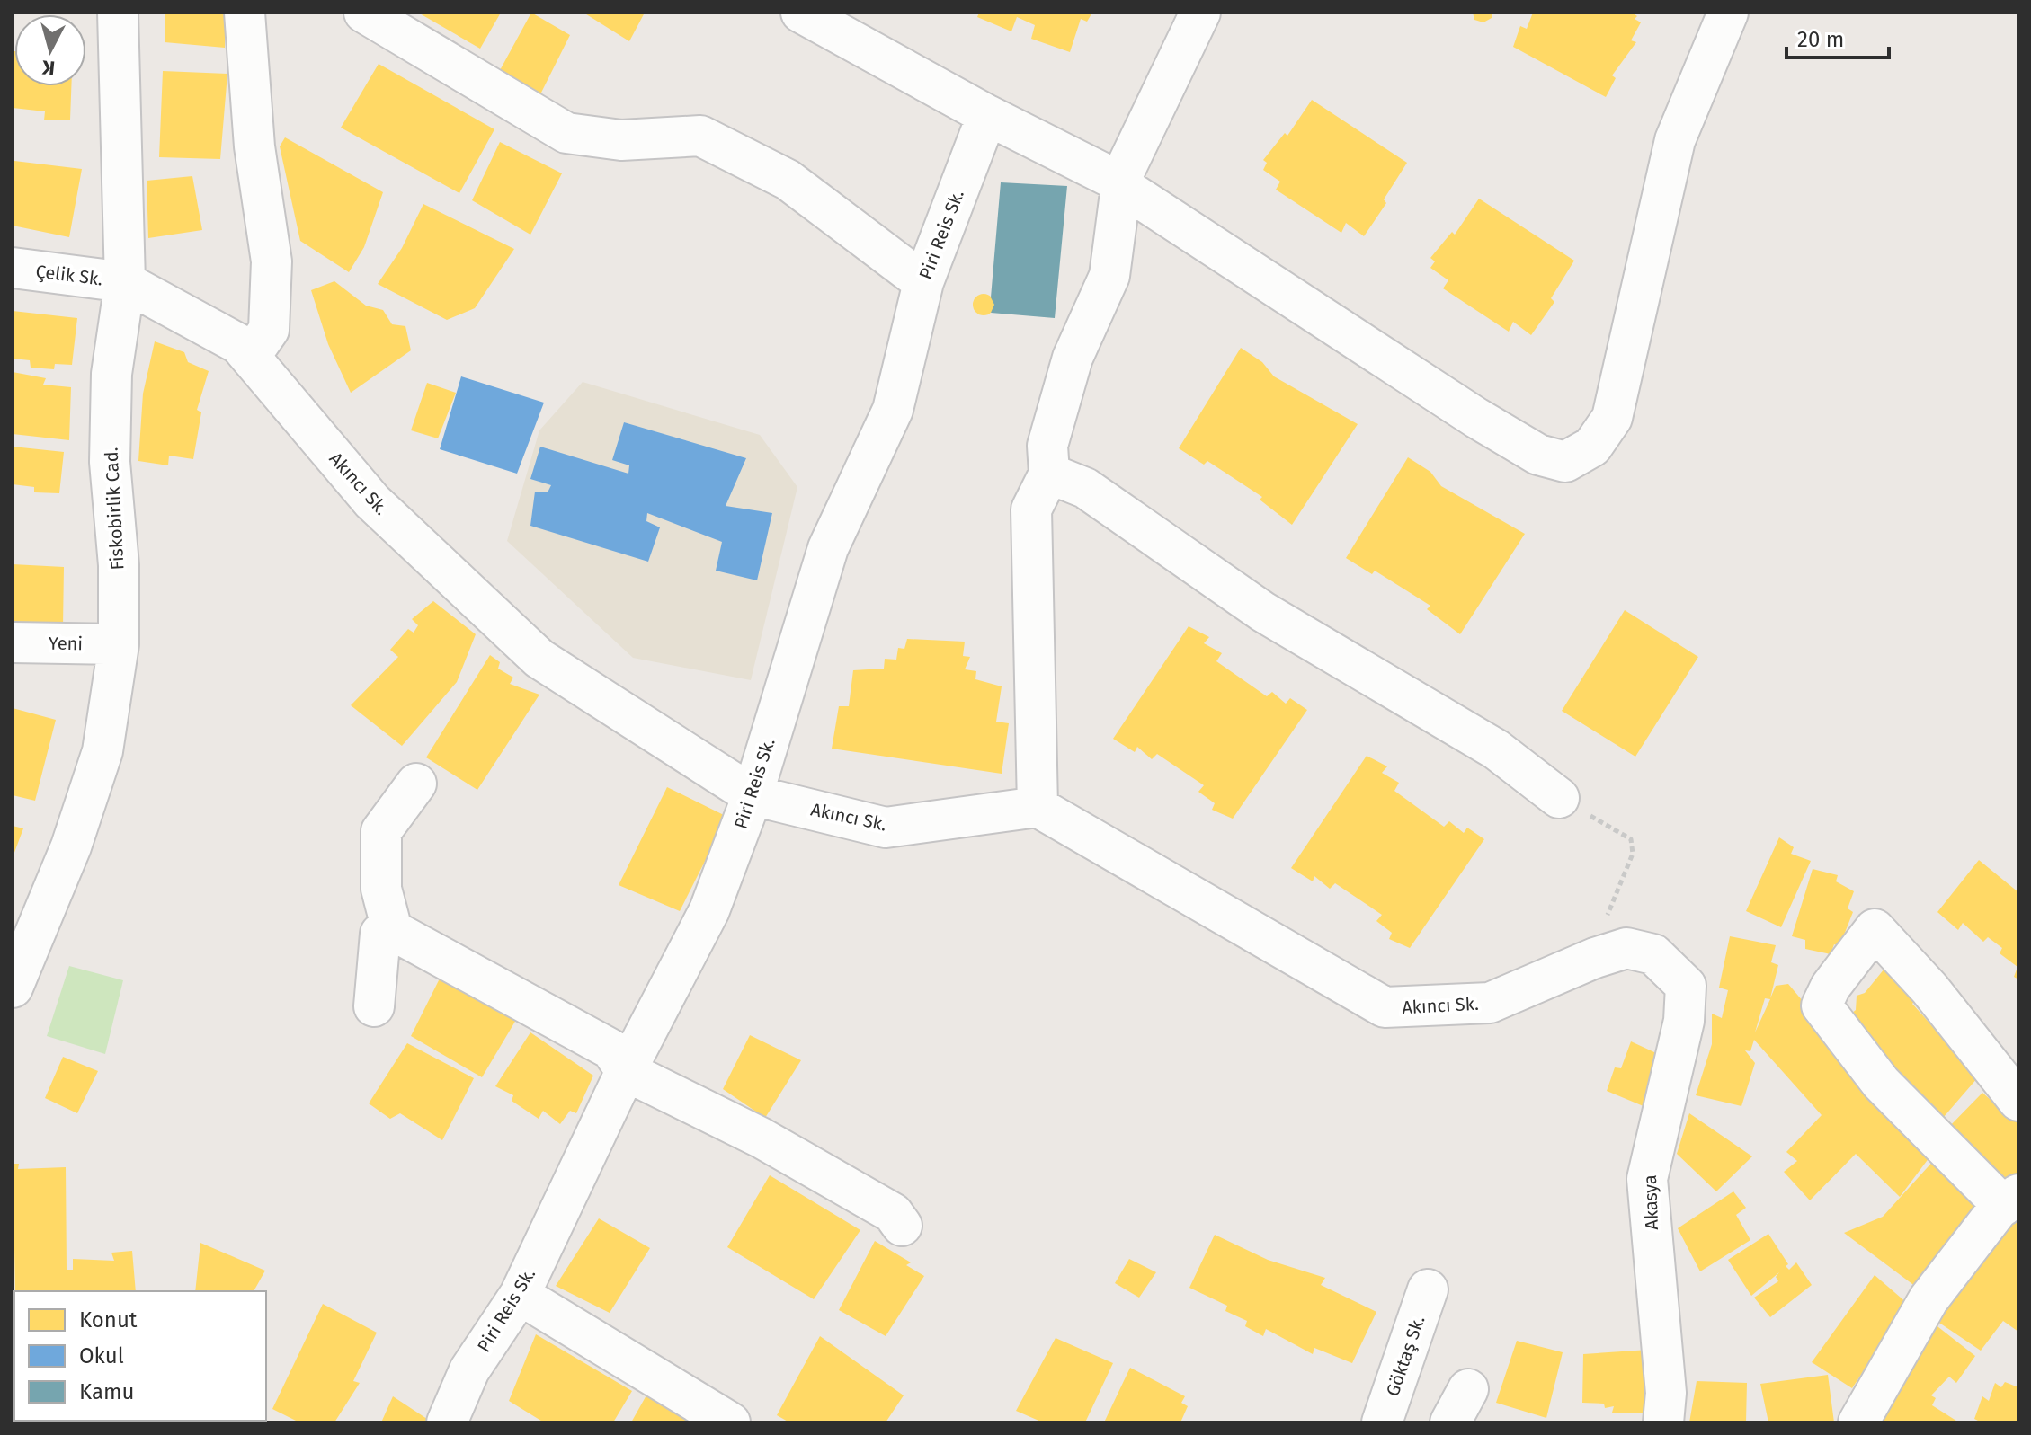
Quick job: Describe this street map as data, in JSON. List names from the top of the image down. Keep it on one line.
{"streets":{"street":["Piri Reis Sk.","Çelik Sk.","Akıncı Sk.","Fiskobirlik Cad.","Yeni","Akasya","Göktaş Sk."]},"crossings":[["Piri Reis Sk.","Akıncı Sk."],["Çelik Sk.","Akıncı Sk."],["Çelik Sk.","Fiskobirlik Cad."],["Akıncı Sk.","Fiskobirlik Cad."],["Akıncı Sk.","Akasya"],["Fiskobirlik Cad.","Yeni"]],"legend":["Konut","Okul","Kamu"],"scale_bar":"20 m","north":"bottom"}
